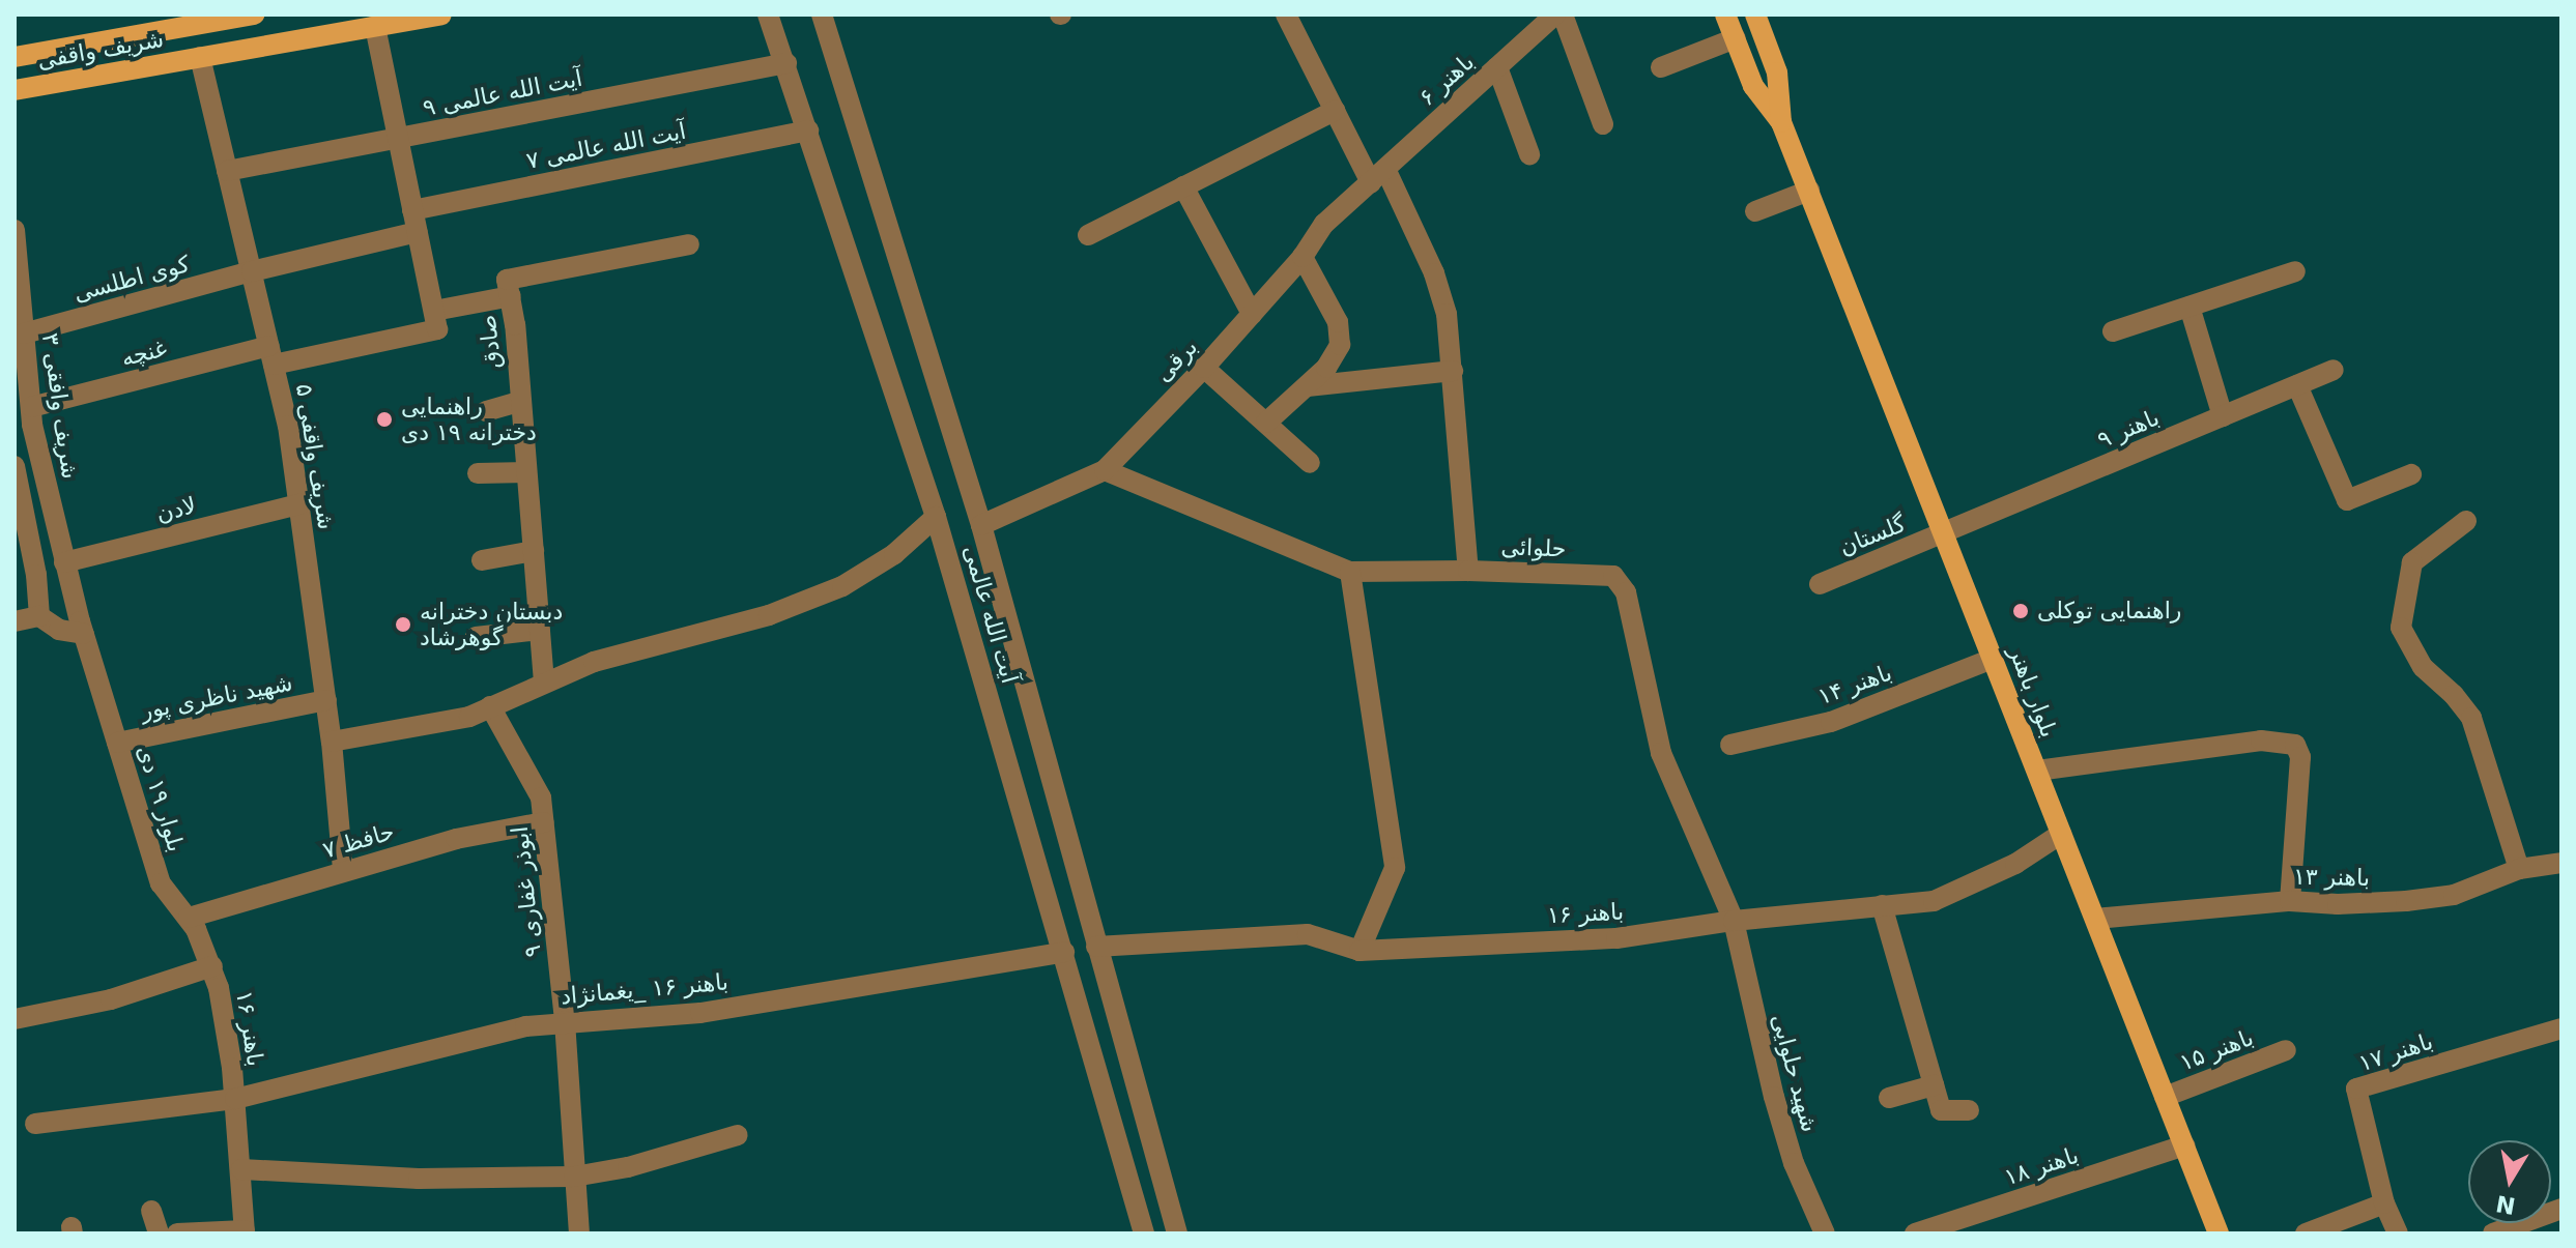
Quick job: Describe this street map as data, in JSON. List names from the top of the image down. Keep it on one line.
{"streets":{"main road":["شریف واقفی","بلوار باهنر"],"street":["باهنر ۶","آیت الله عالمی ۹","آیت الله عالمی ۷","کوی اطلسی","صادق","غنچه","برقی","شریف وافقی ۳","باهنر ۹","شریف واقفی ۵","لادن","گلستان","حلوائی","آیت الله عالمی","باهنر ۱۴","شهید ناظری پور","بلوار ۱۹ دی","حافظ ۷","باهنر ۱۳","ابوذر غفاری ۹","باهنر ۱۶","باهنر ۱۶ _یغمانژاد","باهنر ۱۵","باهنر ۱۷","شهید حلوایی","باهنر ۱۸"]},"crossings":[["شریف واقفی","شریف واقفی ۵"],["باهنر ۶","برقی"],["آیت الله عالمی ۹","شریف واقفی ۵"],["آیت الله عالمی ۹","آیت الله عالمی"],["آیت الله عالمی ۷","آیت الله عالمی"],["کوی اطلسی","شریف وافقی ۳"],["کوی اطلسی","شریف واقفی ۵"],["غنچه","شریف وافقی ۳"],["غنچه","شریف واقفی ۵"],["برقی","حلوائی"],["برقی","آیت الله عالمی"],["شریف وافقی ۳","لادن"],["شریف وافقی ۳","بلوار ۱۹ دی"],["باهنر ۹","گلستان"],["باهنر ۹","بلوار باهنر"],["شریف واقفی ۵","لادن"],["شریف واقفی ۵","شهید ناظری پور"],["شریف واقفی ۵","حافظ ۷"],["گلستان","بلوار باهنر"],["حلوائی","باهنر ۱۶"],["حلوائی","شهید حلوایی"],["آیت الله عالمی","باهنر ۱۶"],["آیت الله عالمی","باهنر ۱۶ _یغمانژاد"],["باهنر ۱۴","بلوار باهنر"],["بلوار باهنر","باهنر ۱۳"],["بلوار باهنر","باهنر ۱۶"],["بلوار باهنر","باهنر ۱۵"],["بلوار باهنر","باهنر ۱۸"],["شهید ناظری پور","بلوار ۱۹ دی"],["بلوار ۱۹ دی","حافظ ۷"],["بلوار ۱۹ دی","باهنر ۱۶"],["حافظ ۷","ابوذر غفاری ۹"],["ابوذر غفاری ۹","باهنر ۱۶ _یغمانژاد"],["باهنر ۱۶","باهنر ۱۶ _یغمانژاد"],["باهنر ۱۶","شهید حلوایی"]],"places":["راهنمایی دخترانه ۱۹ دی","راهنمایی توکلی","دبستان دخترانه گوهرشاد"],"north":"bottom"}
